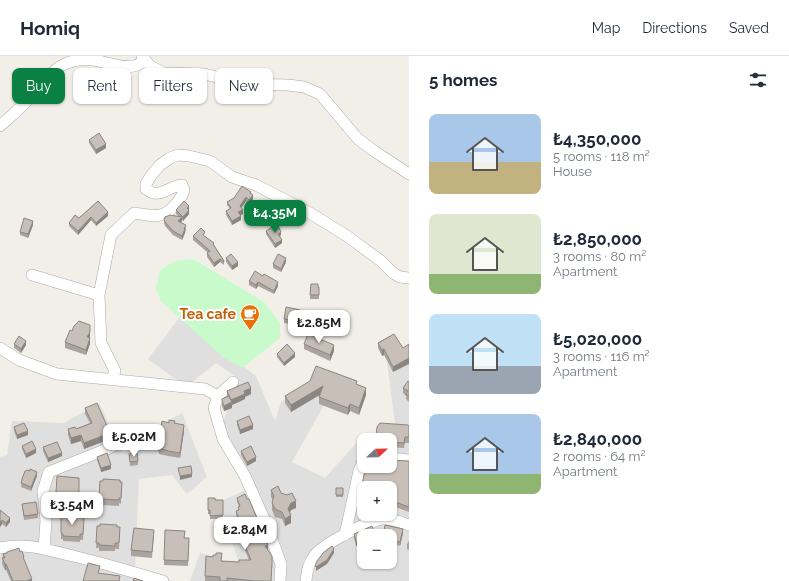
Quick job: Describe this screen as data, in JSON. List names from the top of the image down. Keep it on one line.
{"places":{"cafe":["Tea cafe"]},"north":"right","page":{"header":"Homiq","nav":["Map","Directions","Saved"],"heading":"5 homes","chip":["Buy","Rent","Filters","New"],"list":[{"name":"₺4,350,000","note":"5 rooms · 118 m² · House"},{"name":"₺2,850,000","note":"3 rooms · 80 m² · Apartment"},{"name":"₺5,020,000","note":"3 rooms · 116 m² · Apartment"},{"name":"₺2,840,000","note":"2 rooms · 64 m² · Apartment"}],"price":["₺4.35M","₺2.85M","₺5.02M","₺3.54M","₺2.84M"],"map_buttons":["+","−"]}}
